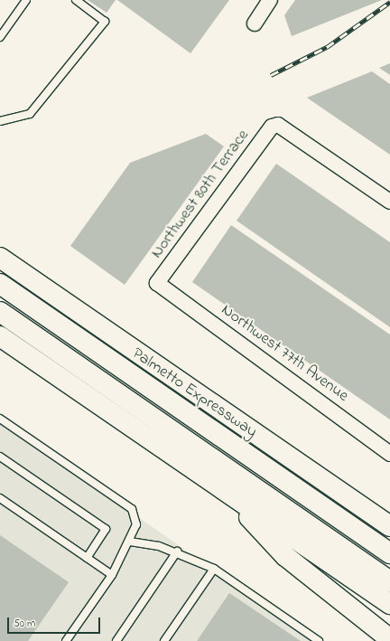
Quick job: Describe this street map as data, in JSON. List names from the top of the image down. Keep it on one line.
{"streets":{"highway":["Palmetto Expressway"],"street":["Northwest 80th Terrace","Northwest 77th Avenue"]},"crossings":[["Northwest 80th Terrace","Northwest 77th Avenue"]],"scale_bar":"50 m"}
